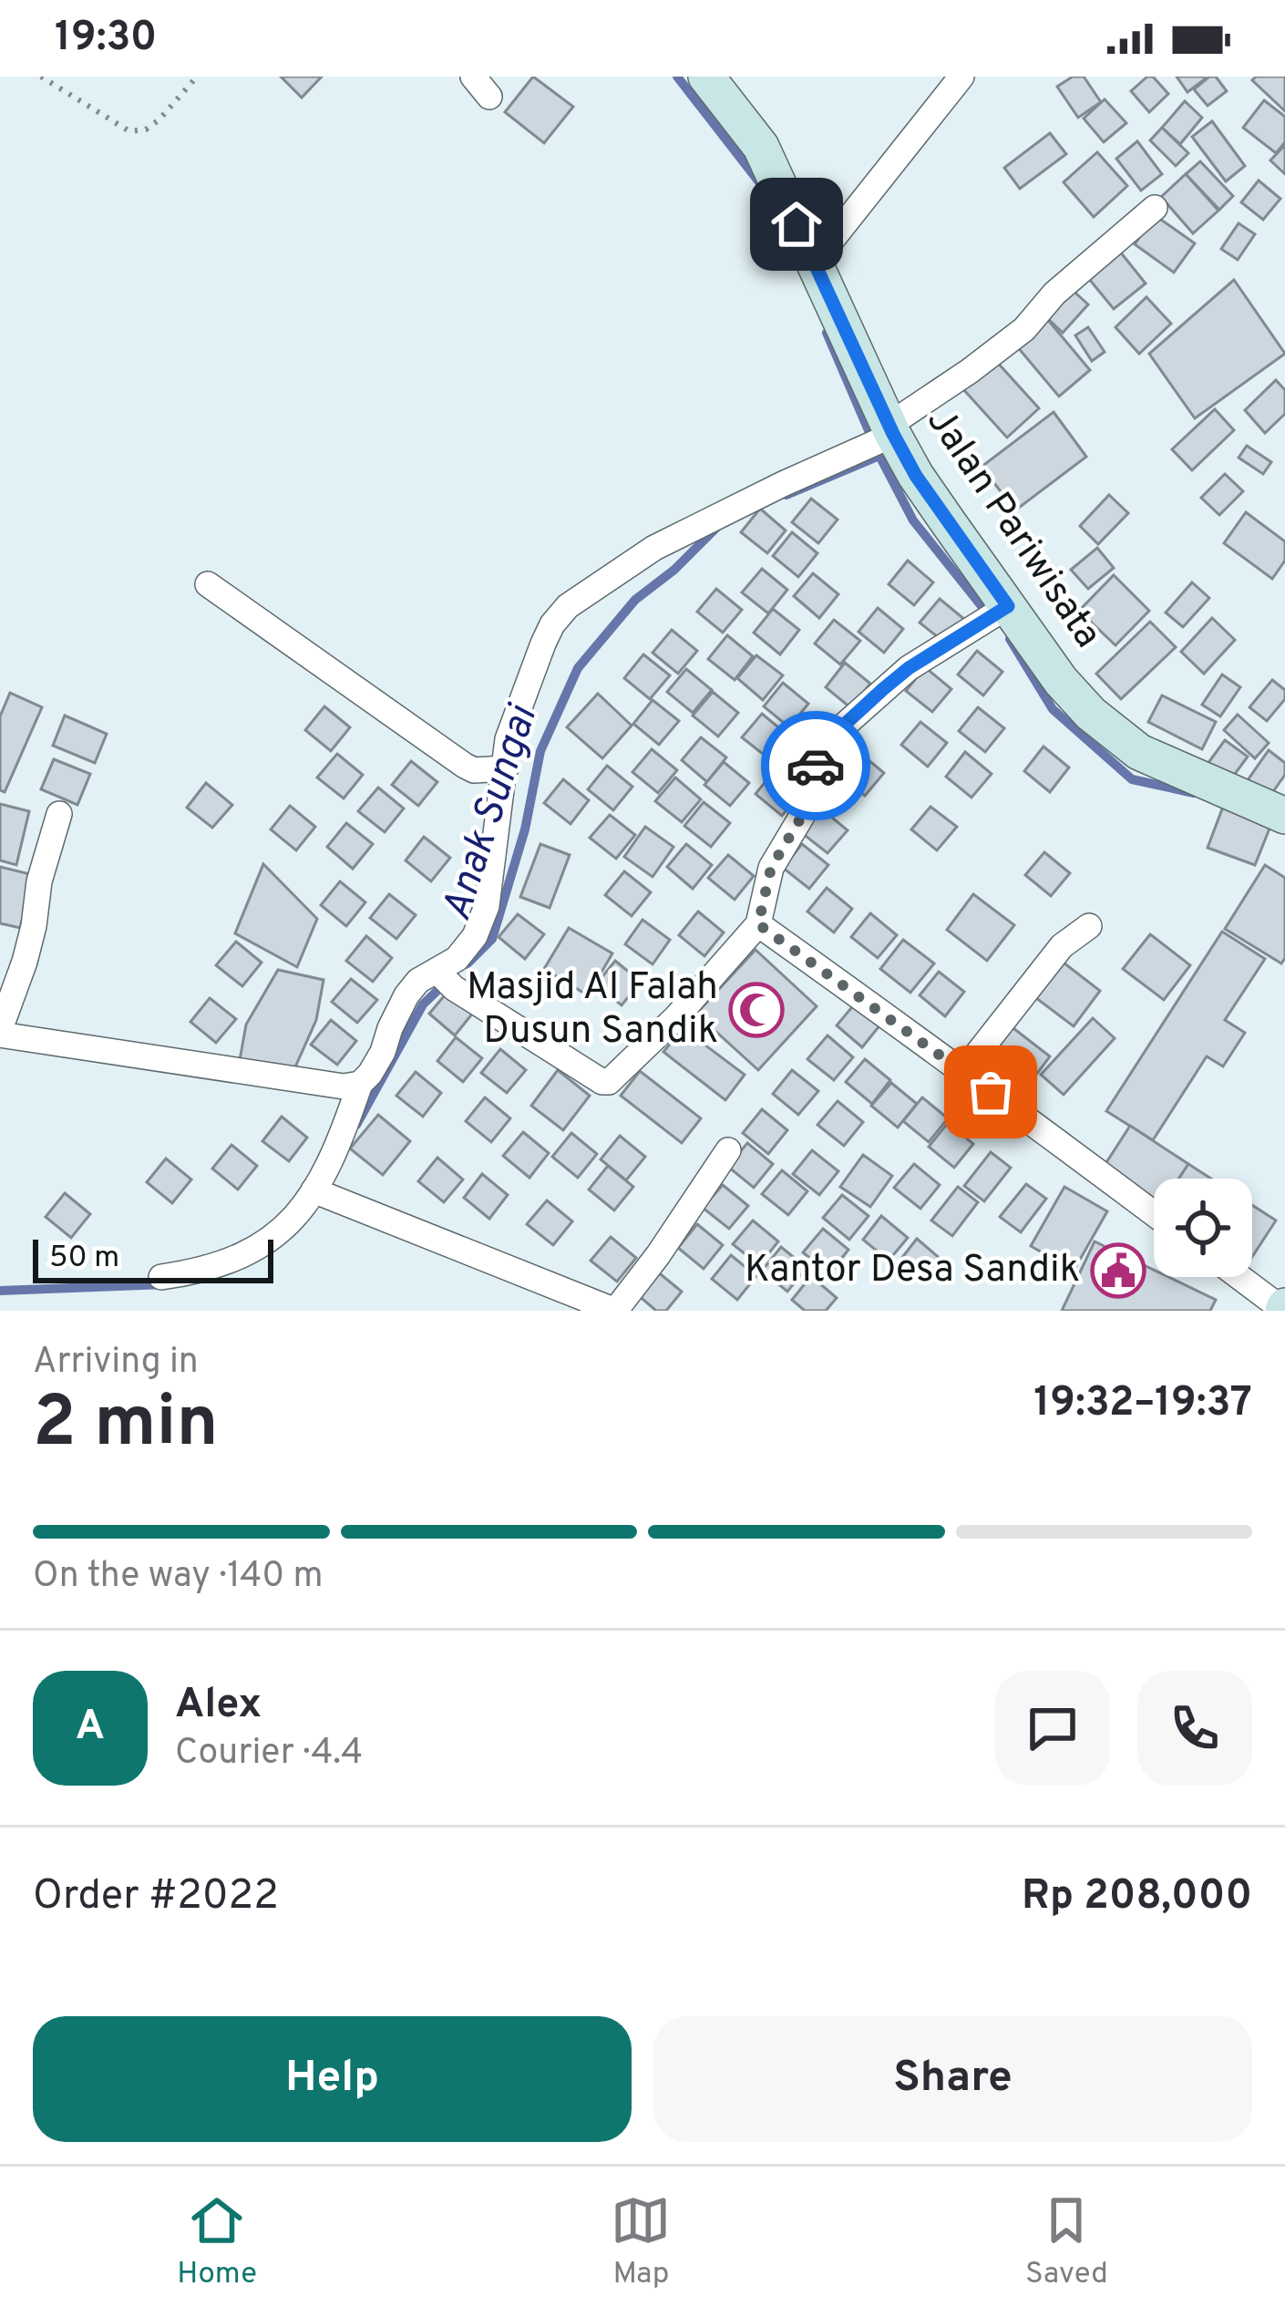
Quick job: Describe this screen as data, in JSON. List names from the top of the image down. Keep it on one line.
{"streets":{"street":["Jalan Pariwisata"]},"water":["Anak Sungai"],"places":{"mosque":["Masjid Al Falah Dusun Sandik"],"public building":["Kantor Desa Sandik"]},"scale_bar":"50 m","page":{"status":"19:30","scale":"50 m","heading":["2 min","Arriving in","19:32–19:37"],"panel":["Alex","Courier · 4.4","Order #2022","Rp 208,000"],"bar":"On the way · 140 m","round":"A","buttons":["Help","Share"],"tabs":["Home","Map","Saved"]}}
